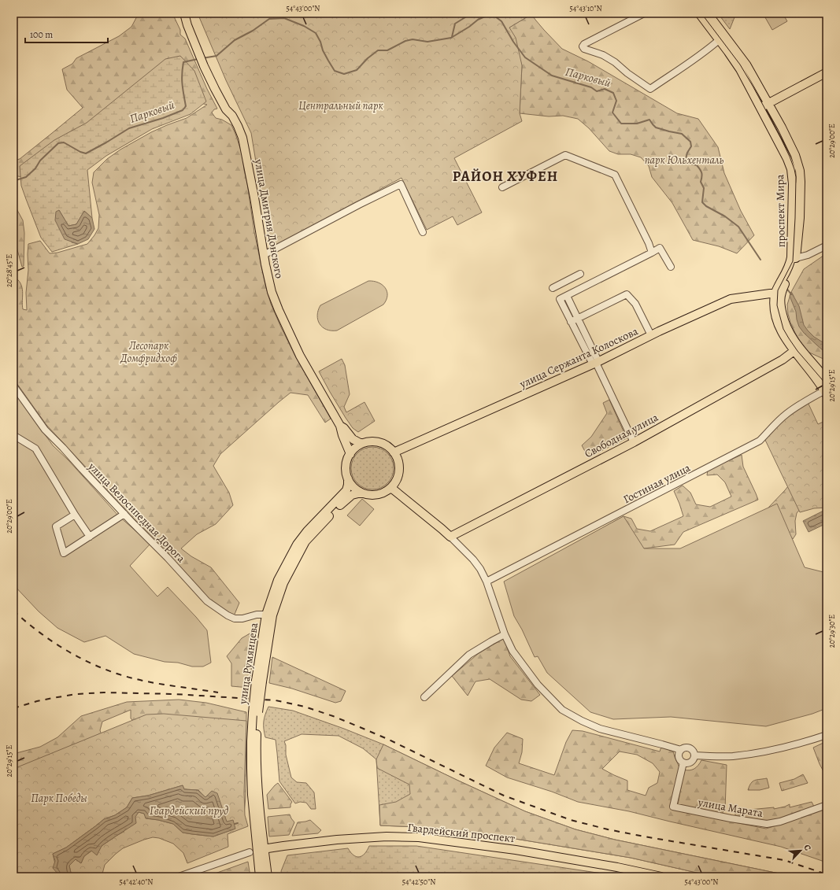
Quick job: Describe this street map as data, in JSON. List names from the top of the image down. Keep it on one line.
{"streets":{"main road":["проспект Мира","улица Дмитрия Донского","улица Сержанта Колоскова","Свободная улица","улица Румянцева","Гвардейский проспект"],"street":["Гостиная улица","улица Велосипедная Дорога","улица Марата"]},"crossings":[["проспект Мира","улица Сержанта Колоскова"],["проспект Мира","Свободная улица"],["проспект Мира","Гостиная улица"],["улица Дмитрия Донского","улица Сержанта Колоскова"],["улица Дмитрия Донского","улица Румянцева"],["улица Сержанта Колоскова","улица Румянцева"],["улица Велосипедная Дорога","улица Румянцева"],["улица Румянцева","Гвардейский проспект"]],"districts":["РАЙОН ХУФЕН"],"water":["Парковый","Гвардейский пруд"],"parks":["Центральный парк","парк Юльхенталь","Лесопарк Домфридхоф","Парк Победы"],"scale_bar":"100 m","north":"top right","coordinates":["54°43'00\"N","54°43'10\"N","20°29'00\"E","20°28'45\"E","20°29'15\"E","20°29'30\"E","54°42'40\"N","54°42'50\"N"]}
